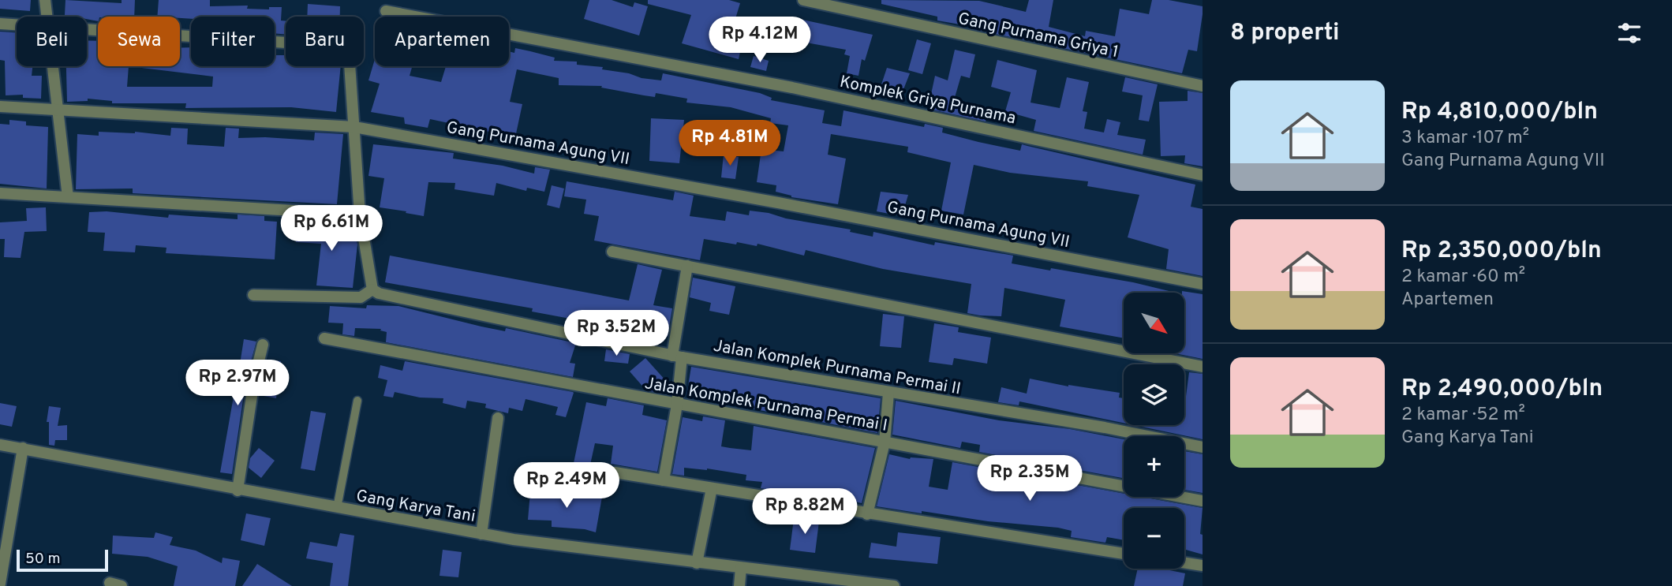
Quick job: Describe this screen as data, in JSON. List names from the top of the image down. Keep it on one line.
{"streets":{"street":["Gang Purnama Griya 1","Komplek Griya Purnama","Gang Purnama Agung VII","Jalan Komplek Purnama Permai II","Jalan Komplek Purnama Permai I","Gang Karya Tani"]},"scale_bar":"50 m","north":"bottom right","page":{"heading":"8 properti","price":["Rp 4.12M","Rp 4.81M","Rp 6.61M","Rp 3.52M","Rp 2.97M","Rp 2.35M","Rp 2.49M","Rp 8.82M"],"chip":["Beli","Sewa","Filter","Baru","Apartemen"],"list":[{"name":"Rp 4,810,000/bln","note":"3 kamar · 107 m² · Gang Purnama Agung VII"},{"name":"Rp 2,350,000/bln","note":"2 kamar · 60 m² · Apartemen"},{"name":"Rp 2,490,000/bln","note":"2 kamar · 52 m² · Gang Karya Tani"}],"map_buttons":["+","−"],"scale":"50 m"}}
